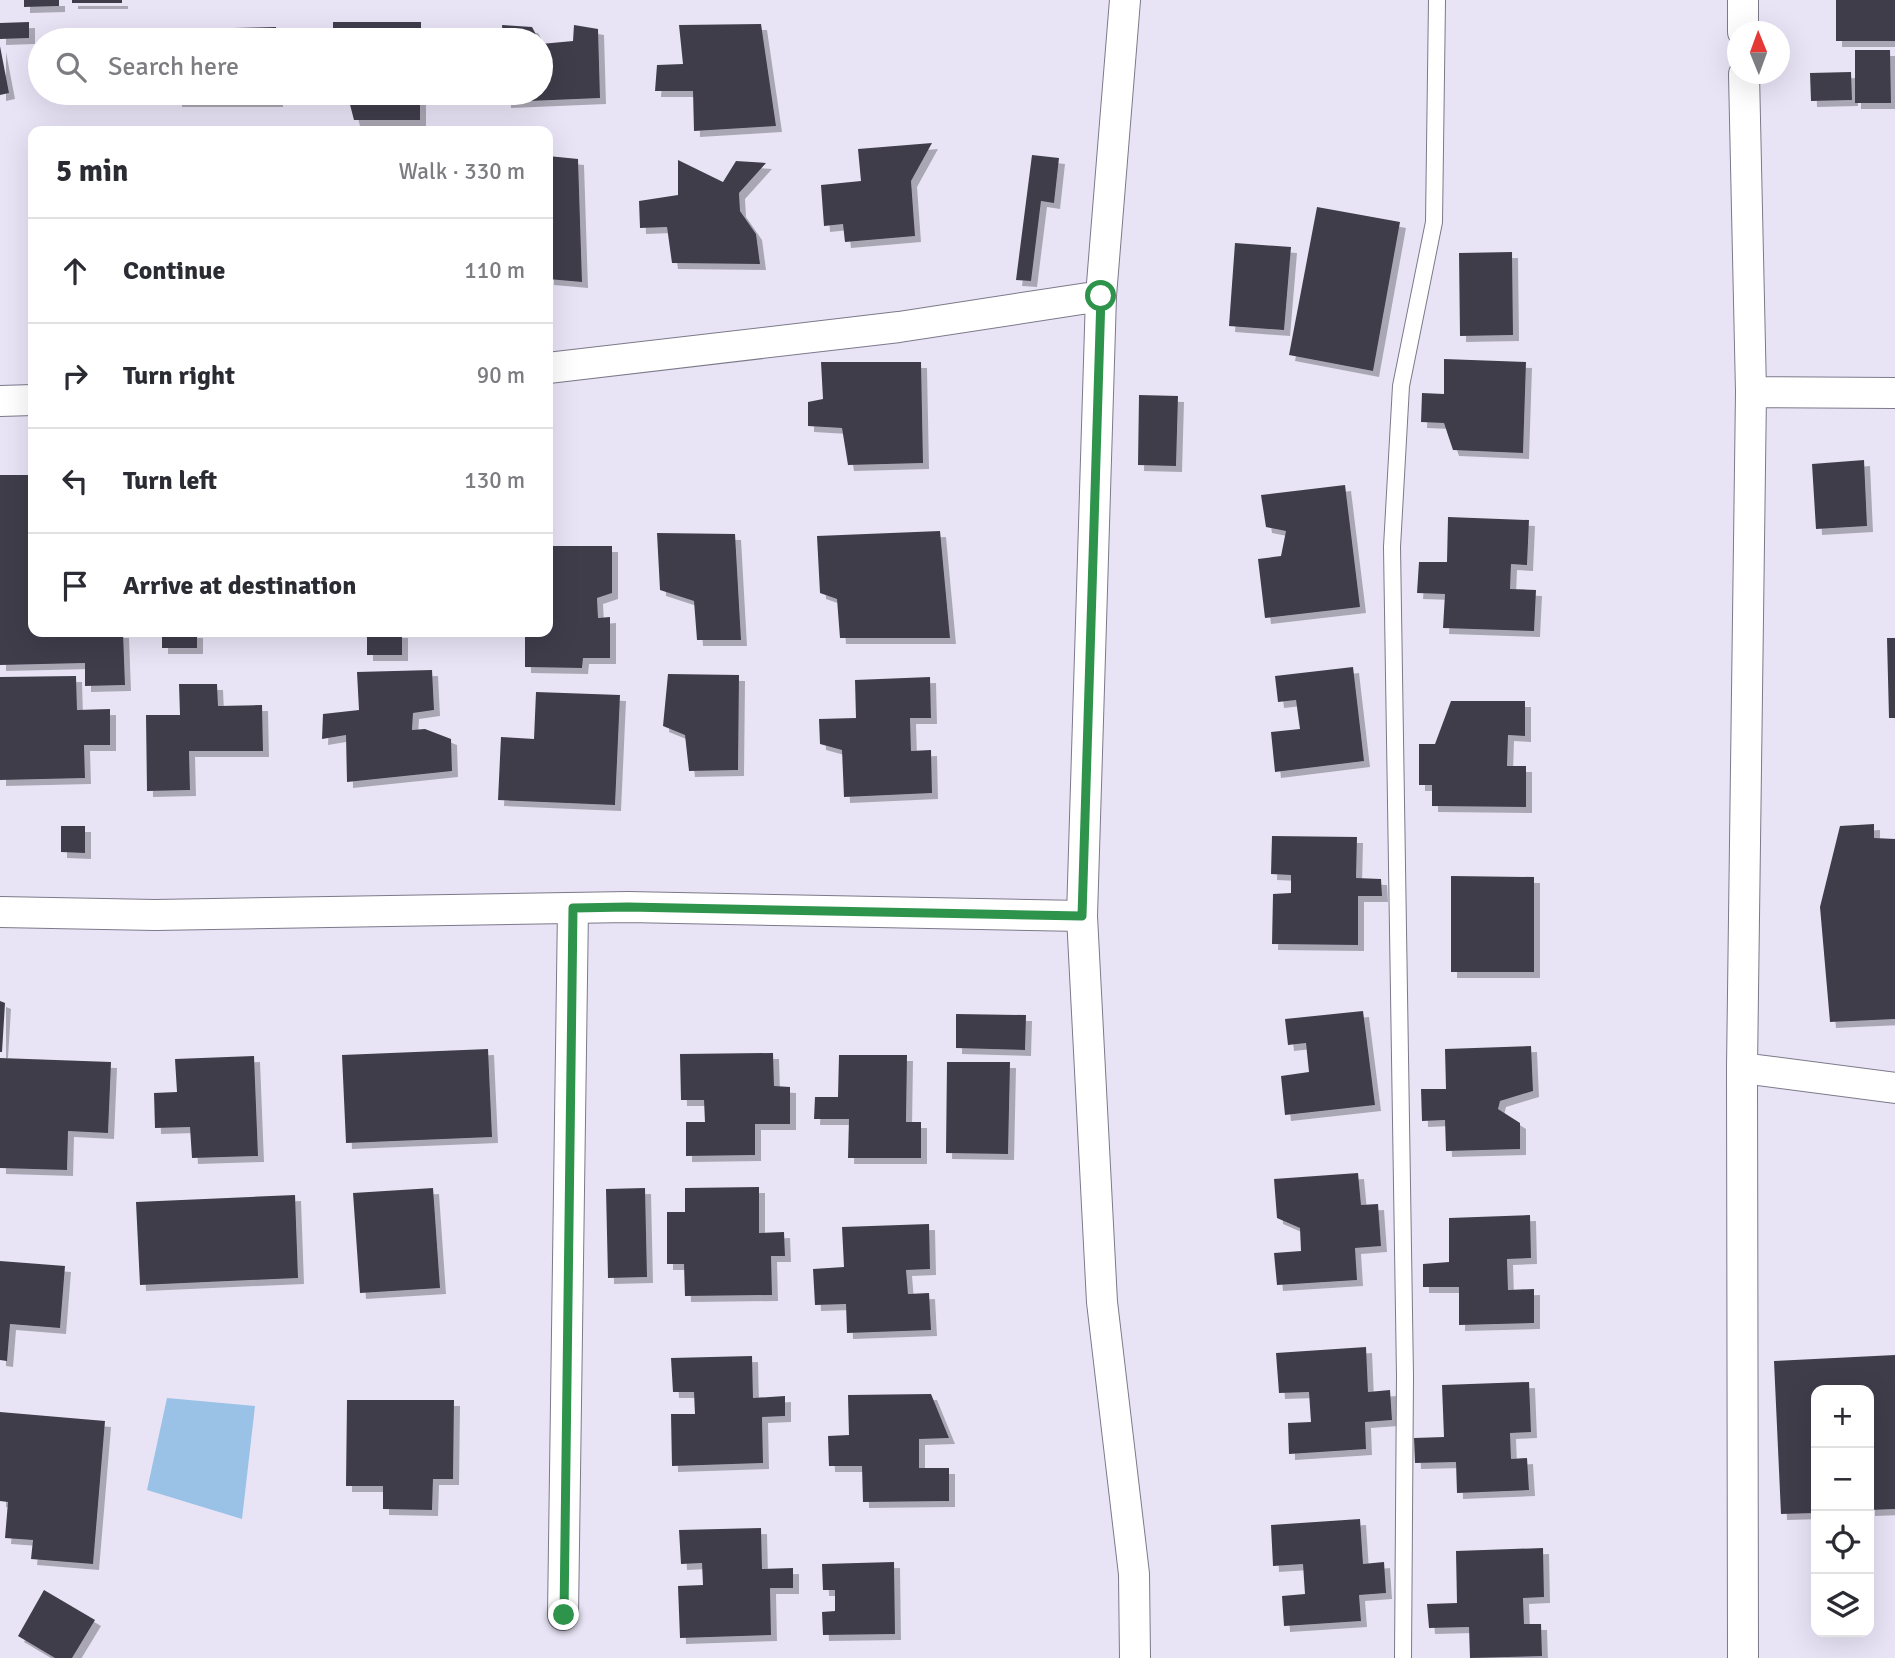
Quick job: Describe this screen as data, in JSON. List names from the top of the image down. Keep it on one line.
{"north":"top","page":{"search":"Search here","heading":["5 min","Walk · 330 m"],"list":[["Continue","110 m"],["Turn right","90 m"],["Turn left","130 m"],"Arrive at destination"],"map_buttons":["+","−"]}}
